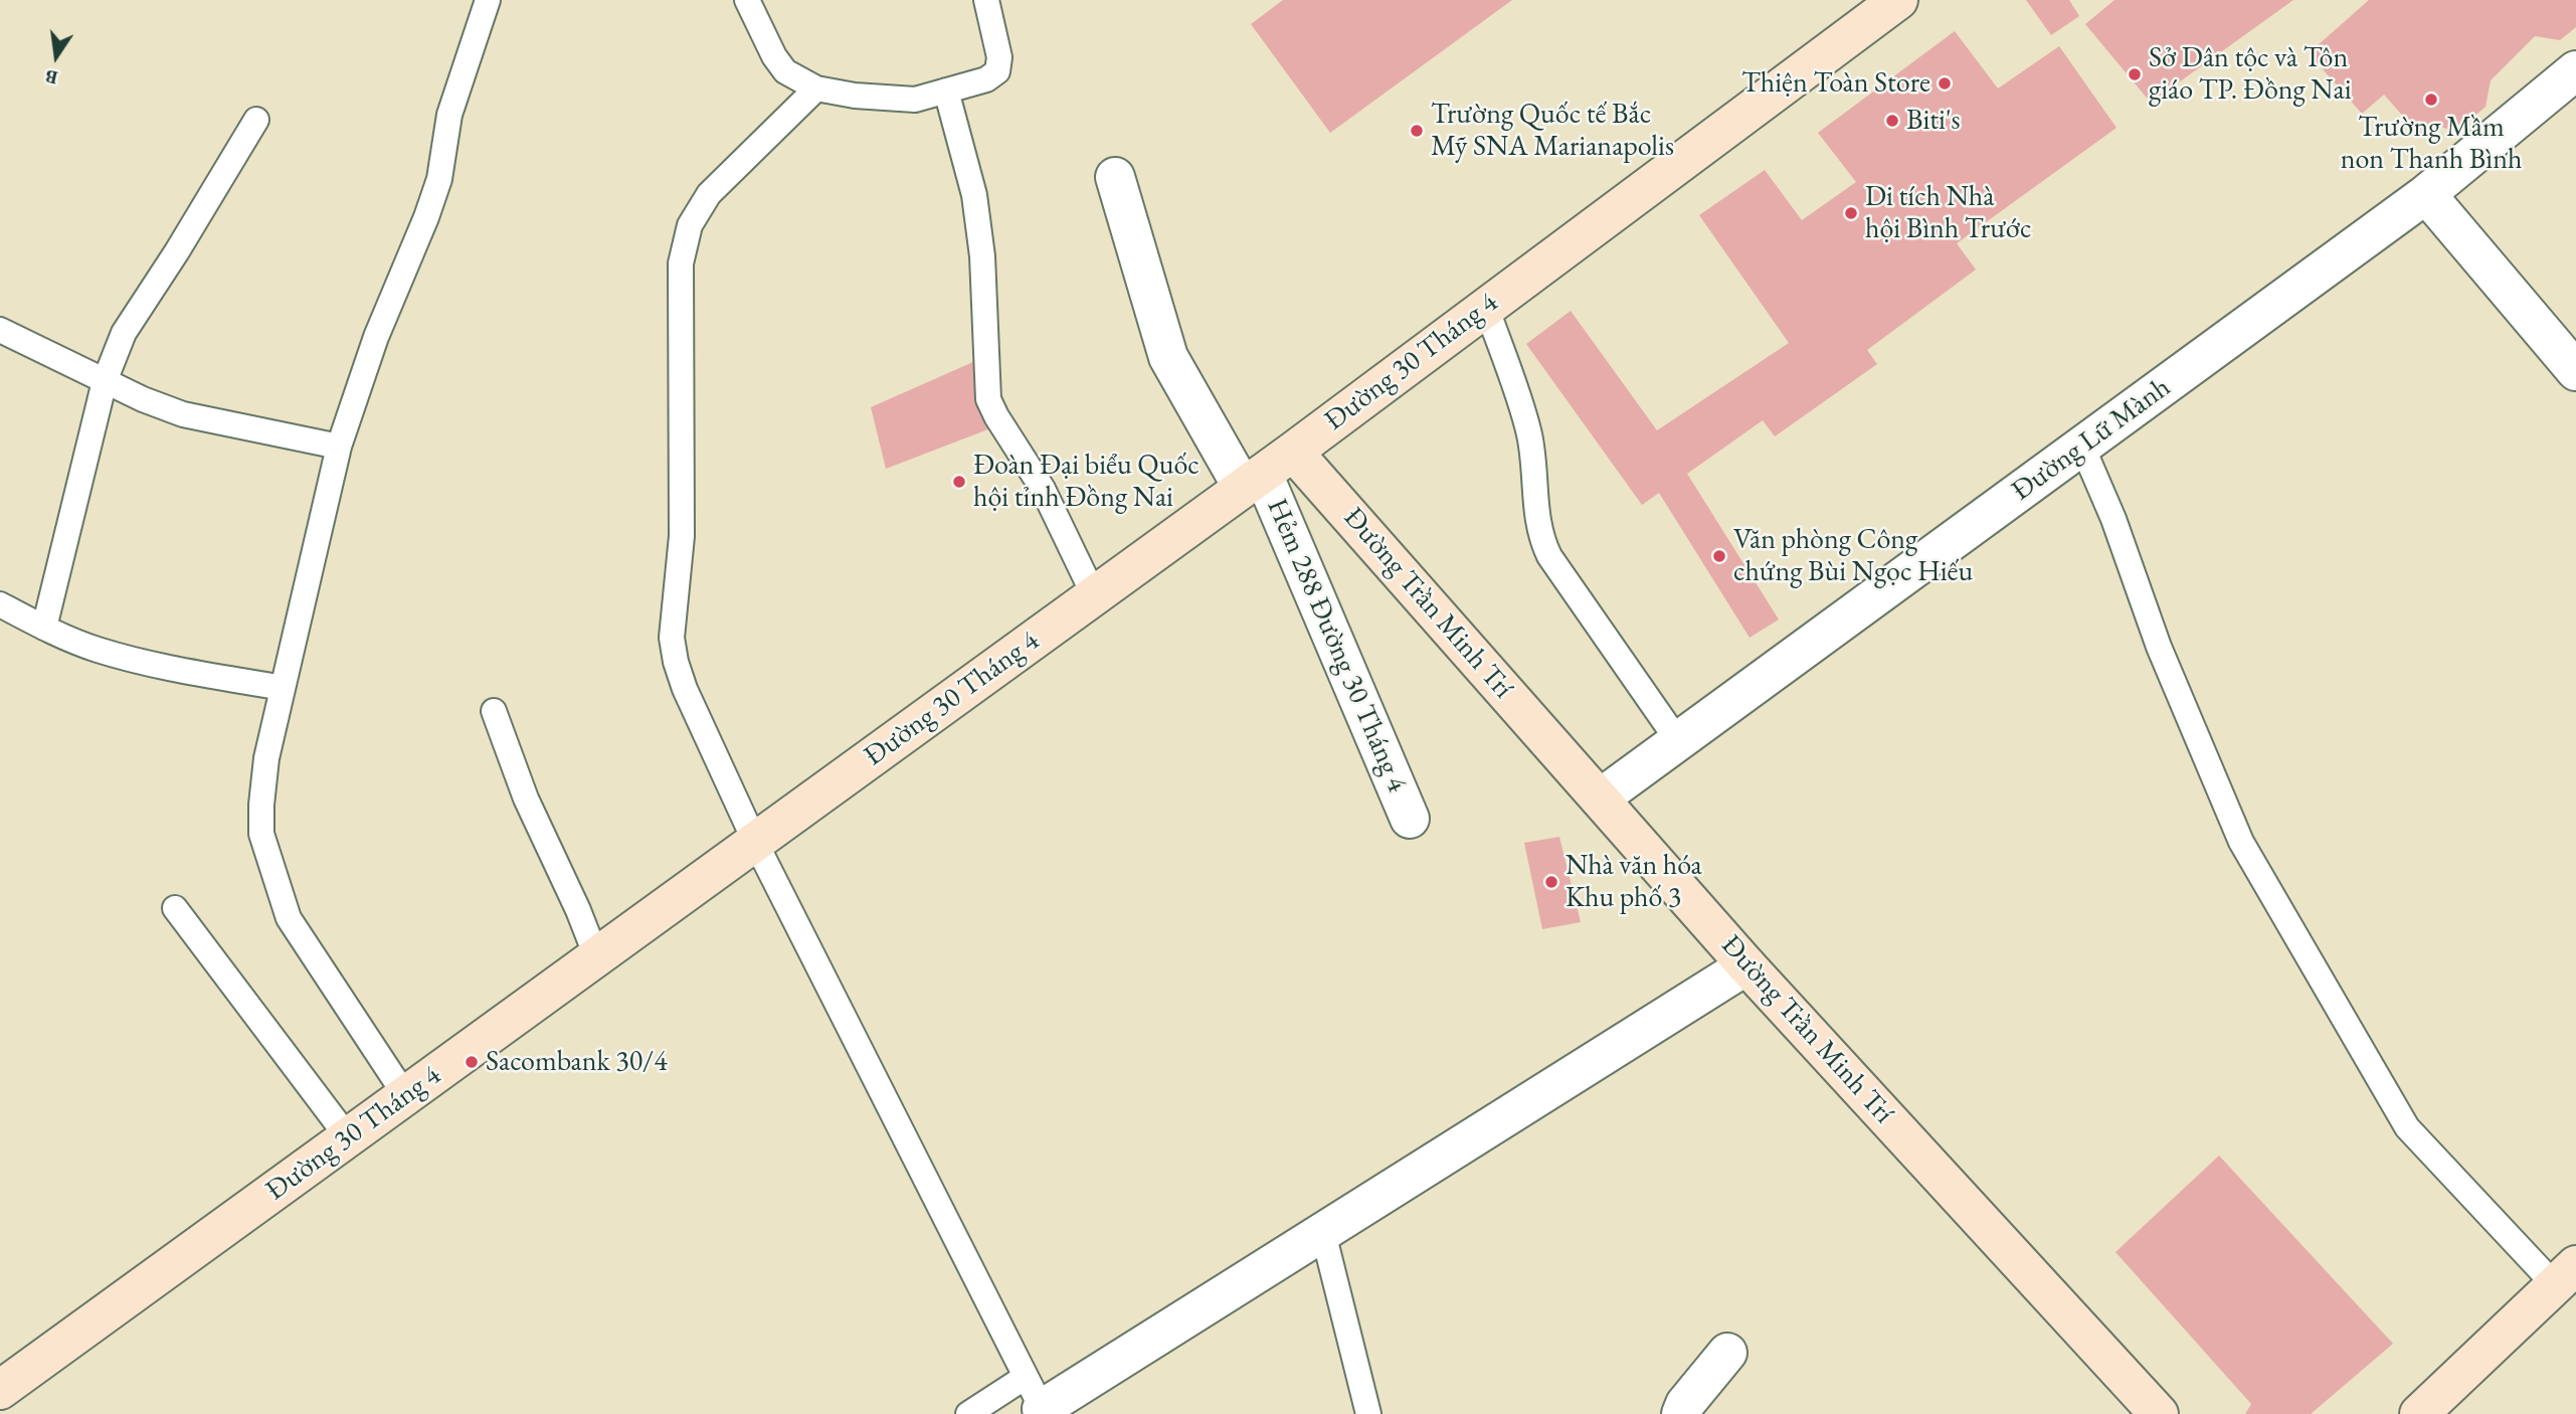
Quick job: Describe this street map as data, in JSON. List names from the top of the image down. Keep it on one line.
{"streets":{"main road":["Đường 30 Tháng 4","Đường Trần Minh Trí"],"street":["Đường Lữ Mành","Hẻm 288 Đường 30 Tháng 4"]},"crossings":[["Đường 30 Tháng 4","Đường Trần Minh Trí"],["Đường 30 Tháng 4","Hẻm 288 Đường 30 Tháng 4"],["Đường Lữ Mành","Đường Trần Minh Trí"]],"places":["Sở Dân tộc và Tôn giáo TP. Đồng Nai","Thiện Toàn Store","Trường Mầm non Thanh Bình","Biti's","Trường Quốc tế Bắc Mỹ SNA Marianapolis","Di tích Nhà hội Bình Trước","Đoàn Đại biểu Quốc hội tỉnh Đồng Nai","Văn phòng Công chứng Bùi Ngọc Hiếu","Nhà văn hóa Khu phố 3","Sacombank 30/4"],"north":"bottom"}
